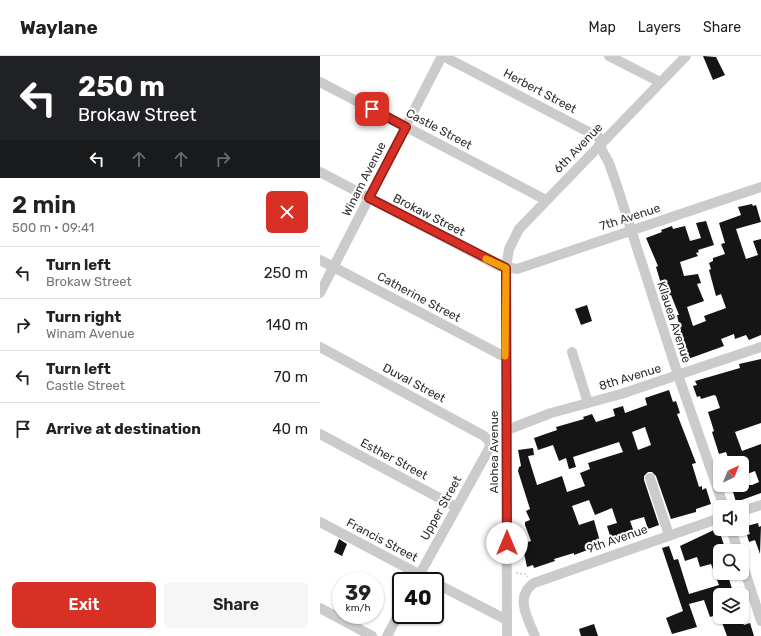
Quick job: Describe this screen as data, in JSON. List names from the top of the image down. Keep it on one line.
{"streets":{"street":["Herbert Street","Castle Street","6th Avenue","Winam Avenue","Brokaw Street","7th Avenue","Catherine Street","Kilauea Avenue","8th Avenue","Duval Street","Alohea Avenue","Esther Street","Upper Street","9th Avenue","Francis Street"]},"crossings":[["Herbert Street","6th Avenue"],["Herbert Street","Winam Avenue"],["Herbert Street","Kilauea Avenue"],["Castle Street","6th Avenue"],["Castle Street","Winam Avenue"],["6th Avenue","Brokaw Street"],["6th Avenue","7th Avenue"],["6th Avenue","Kilauea Avenue"],["6th Avenue","Alohea Avenue"],["Winam Avenue","Brokaw Street"],["Winam Avenue","Catherine Street"],["Brokaw Street","7th Avenue"],["Brokaw Street","Alohea Avenue"],["7th Avenue","Kilauea Avenue"],["7th Avenue","Alohea Avenue"],["Catherine Street","Alohea Avenue"],["Kilauea Avenue","8th Avenue"],["8th Avenue","Alohea Avenue"],["Duval Street","Upper Street"],["Esther Street","Upper Street"]],"north":"top right","page":{"header":"Waylane","nav":["Map","Layers","Share"],"turn":["250 m","Brokaw Street"],"heading":["2 min","500 m · 09:41"],"list":[{"name":"Turn left","note":"Brokaw Street","value":"250 m"},{"name":"Turn right","note":"Winam Avenue","value":"140 m"},{"name":"Turn left","note":"Castle Street","value":"70 m"},{"name":"Arrive at destination","value":"40 m"}],"speed":"39 km/h","limit":"40","buttons":["Exit","Share"]}}
